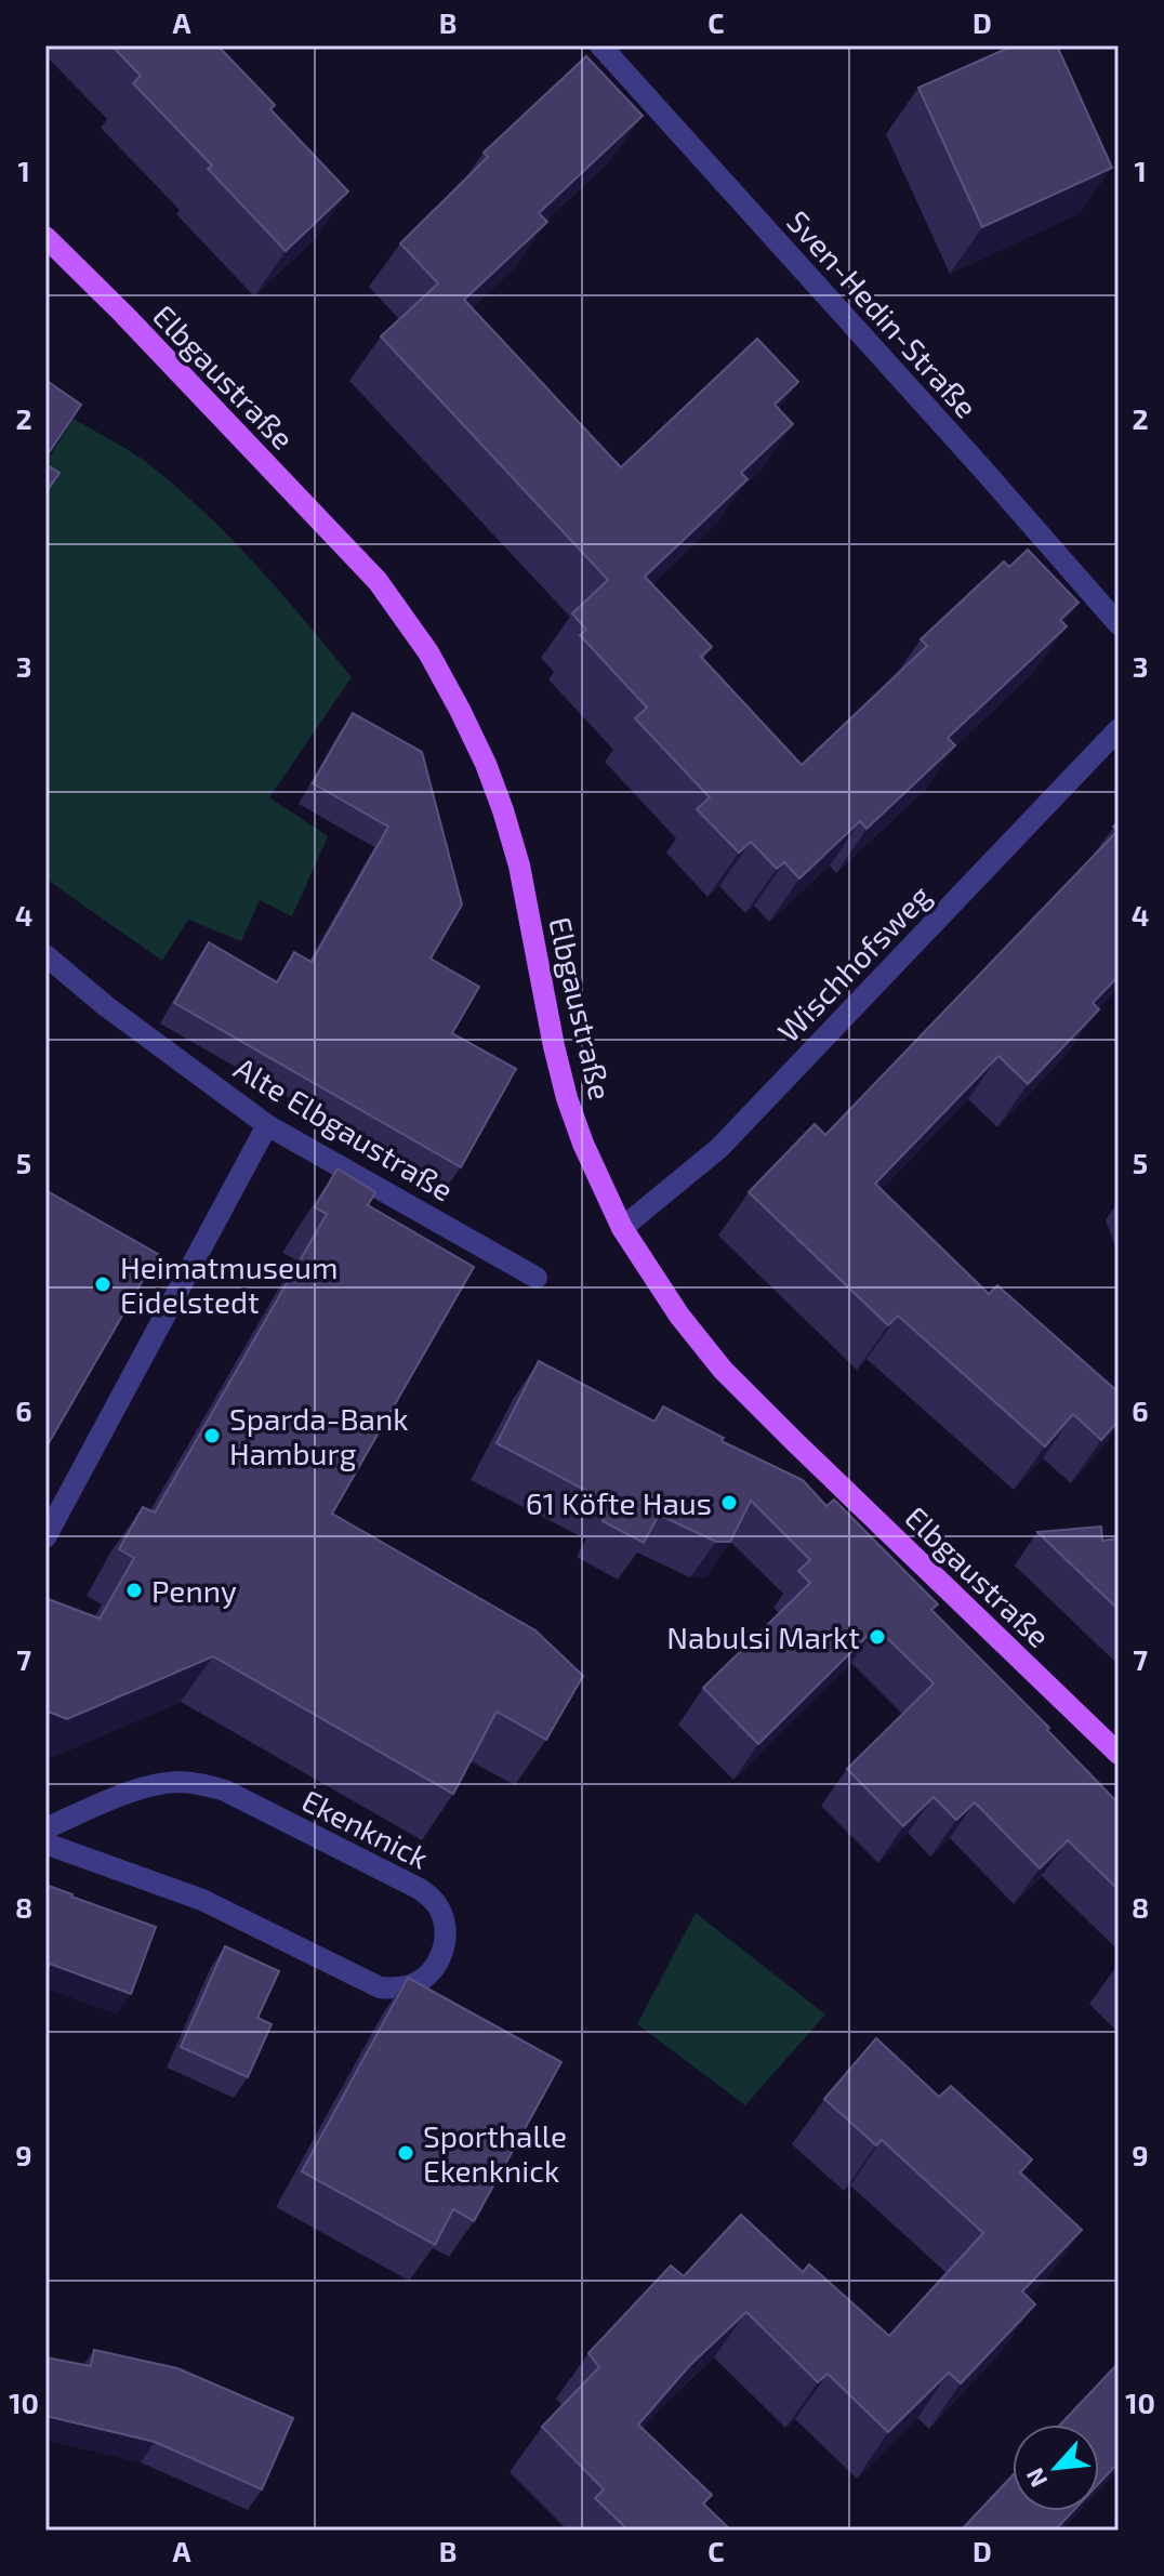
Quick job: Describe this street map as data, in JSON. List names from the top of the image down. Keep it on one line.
{"streets":{"main road":["Elbgaustraße"],"street":["Sven-Hedin-Straße","Wischhofsweg","Alte Elbgaustraße","Ekenknick"]},"crossings":[["Elbgaustraße","Wischhofsweg"]],"places":["Heimatmuseum Eidelstedt","Sparda-Bank Hamburg","61 Köfte Haus","Penny","Nabulsi Markt","Sporthalle Ekenknick"],"north":"bottom left","grid":{"columns":["A","B","C","D"],"rows":["1","2","3","4","5","6","7","8","9","10"]}}
